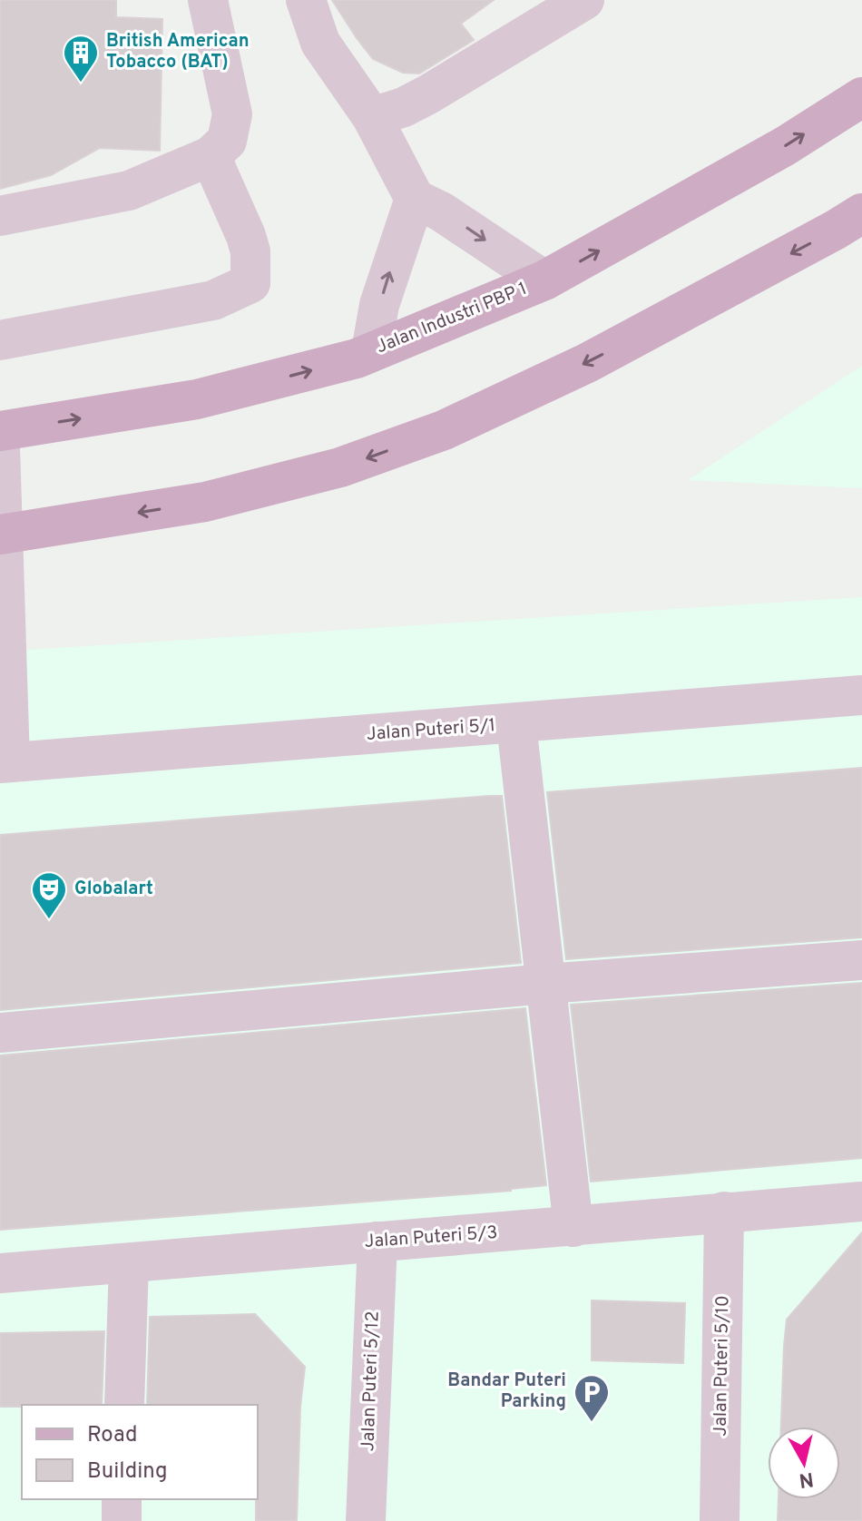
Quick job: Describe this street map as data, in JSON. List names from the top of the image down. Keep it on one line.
{"streets":{"main road":["Jalan Industri PBP 1"],"street":["Jalan Puteri 5/1","Jalan Puteri 5/3","Jalan Puteri 5/10","Jalan Puteri 5/12"]},"crossings":[["Jalan Puteri 5/3","Jalan Puteri 5/10"],["Jalan Puteri 5/3","Jalan Puteri 5/12"]],"places":{"building":["British American Tobacco (BAT)"],"theatre":["Globalart"],"parking":["Bandar Puteri Parking"]},"legend":["Road","Building"],"north":"bottom"}
